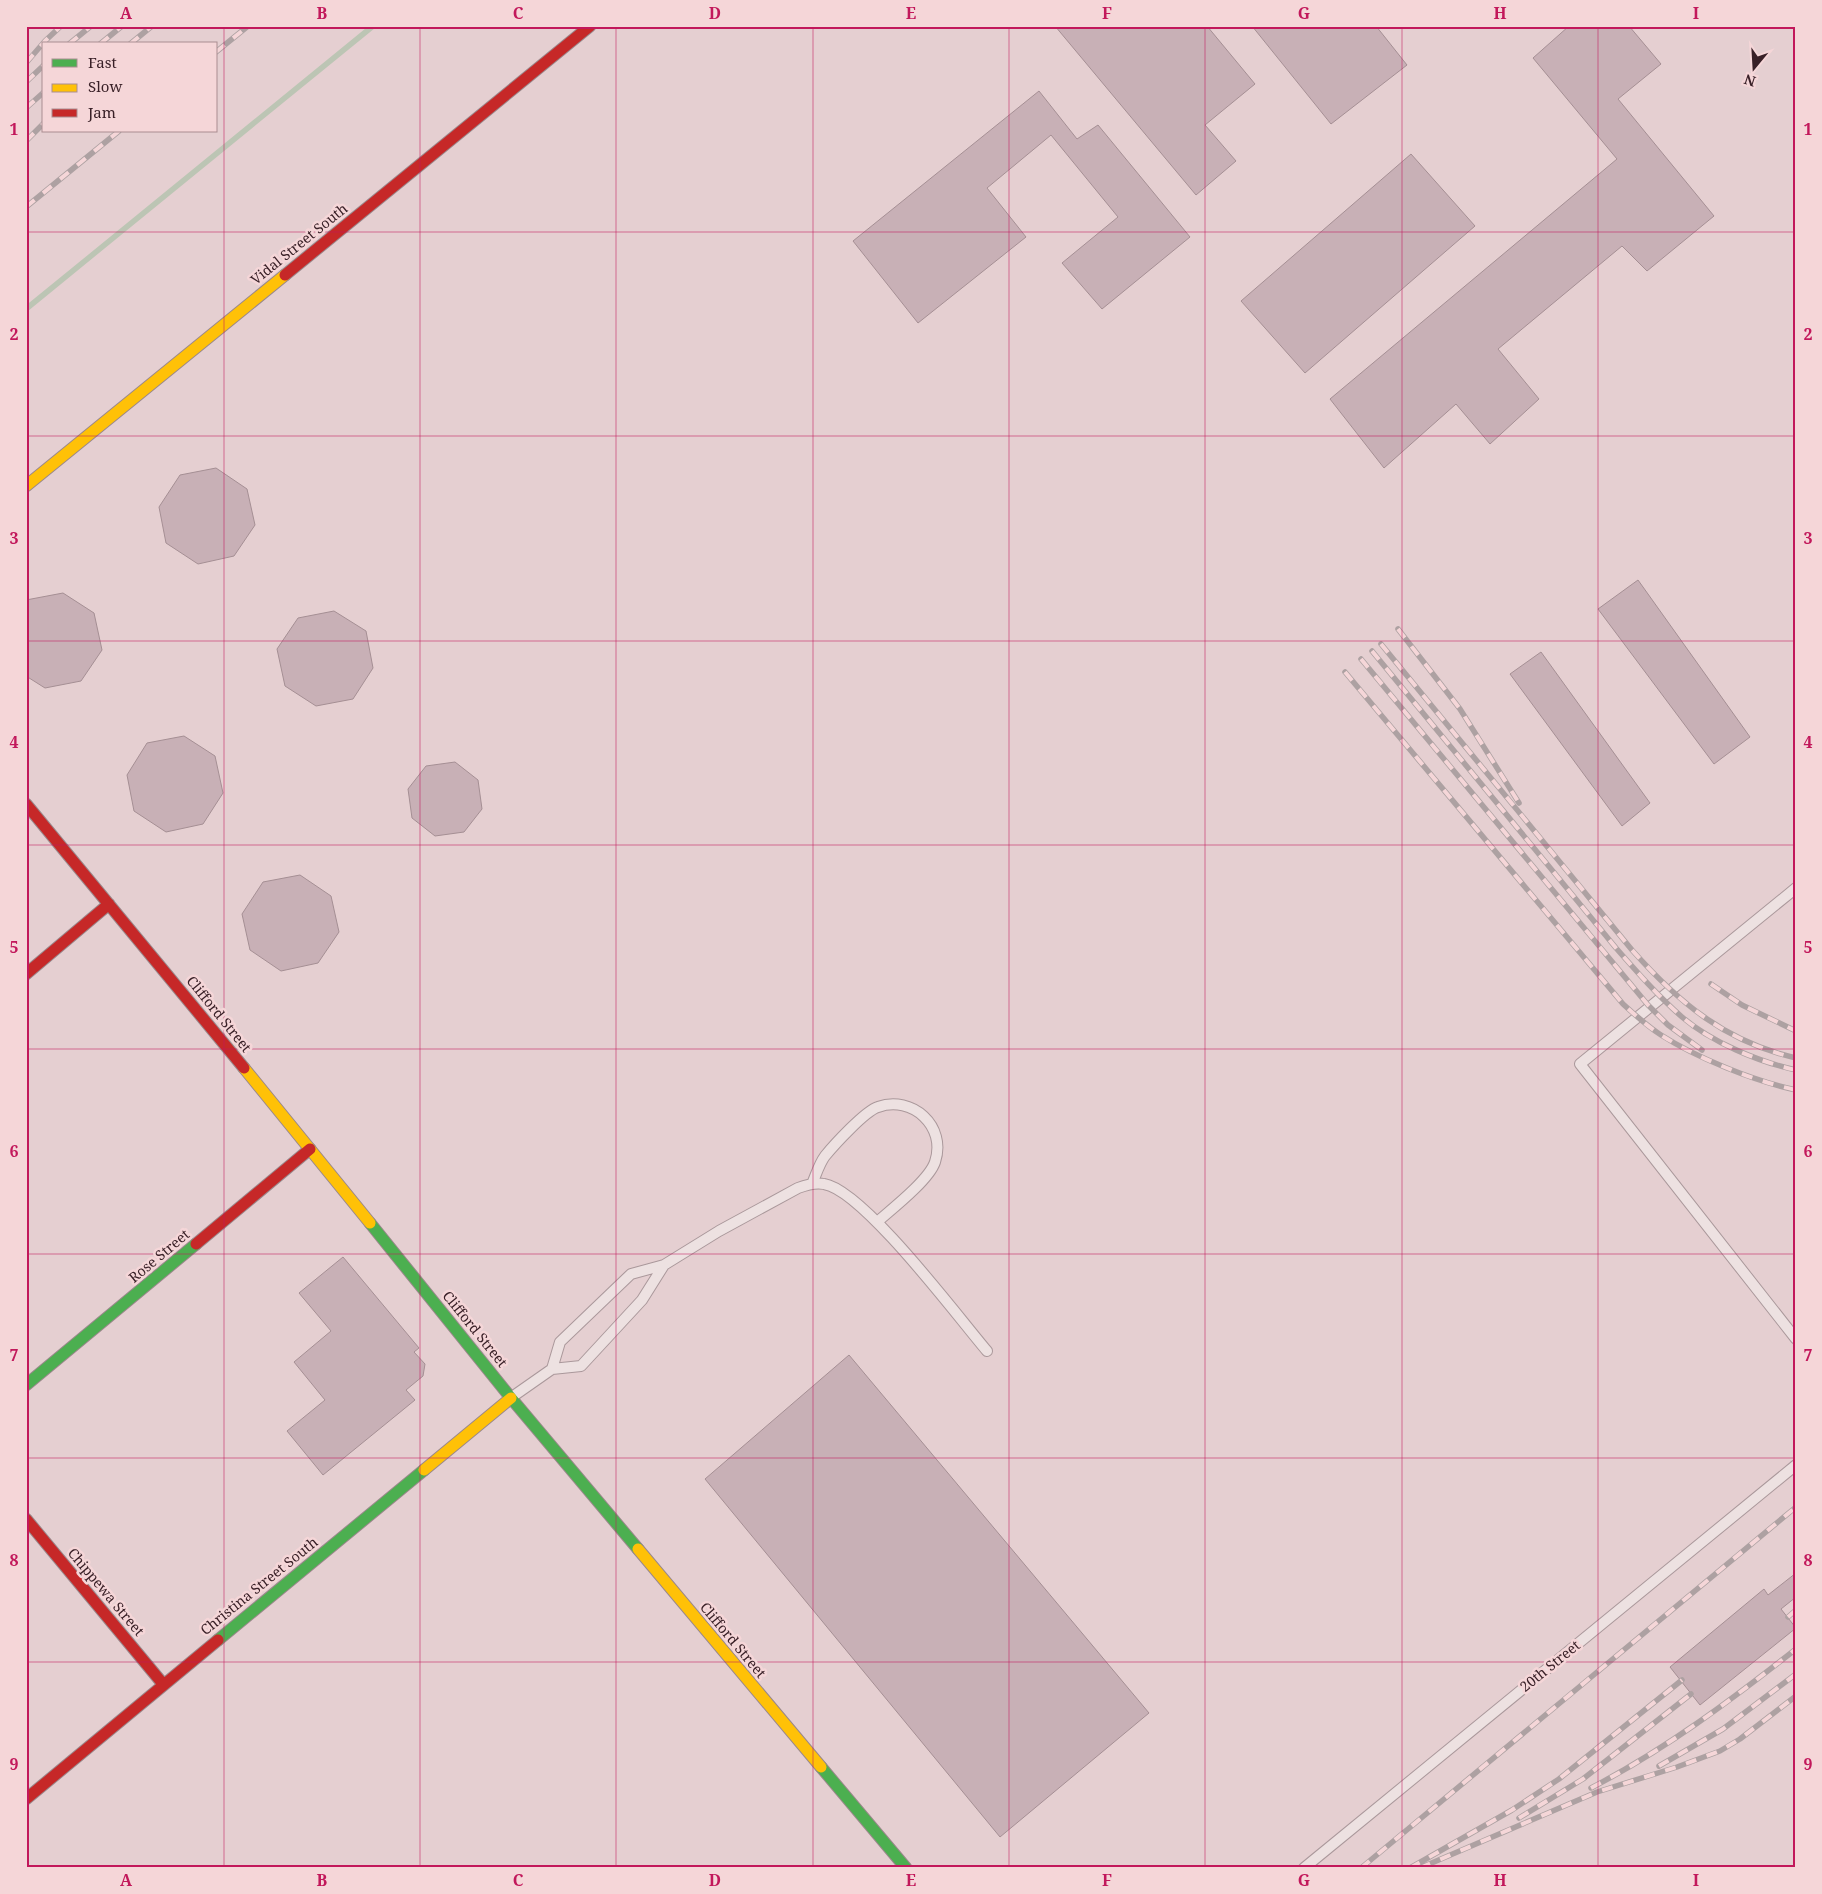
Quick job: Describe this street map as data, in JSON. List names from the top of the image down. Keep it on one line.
{"streets":{"street":["Vidal Street South","Clifford Street","Rose Street","Christina Street South","Chippewa Street"],"lane":["20th Street"]},"crossings":[["Clifford Street","Rose Street"],["Clifford Street","Christina Street South"],["Christina Street South","Chippewa Street"]],"legend":["Fast","Slow","Jam"],"north":"bottom","grid":{"columns":["A","B","C","D","E","F","G","H","I"],"rows":["1","2","3","4","5","6","7","8","9"]}}
